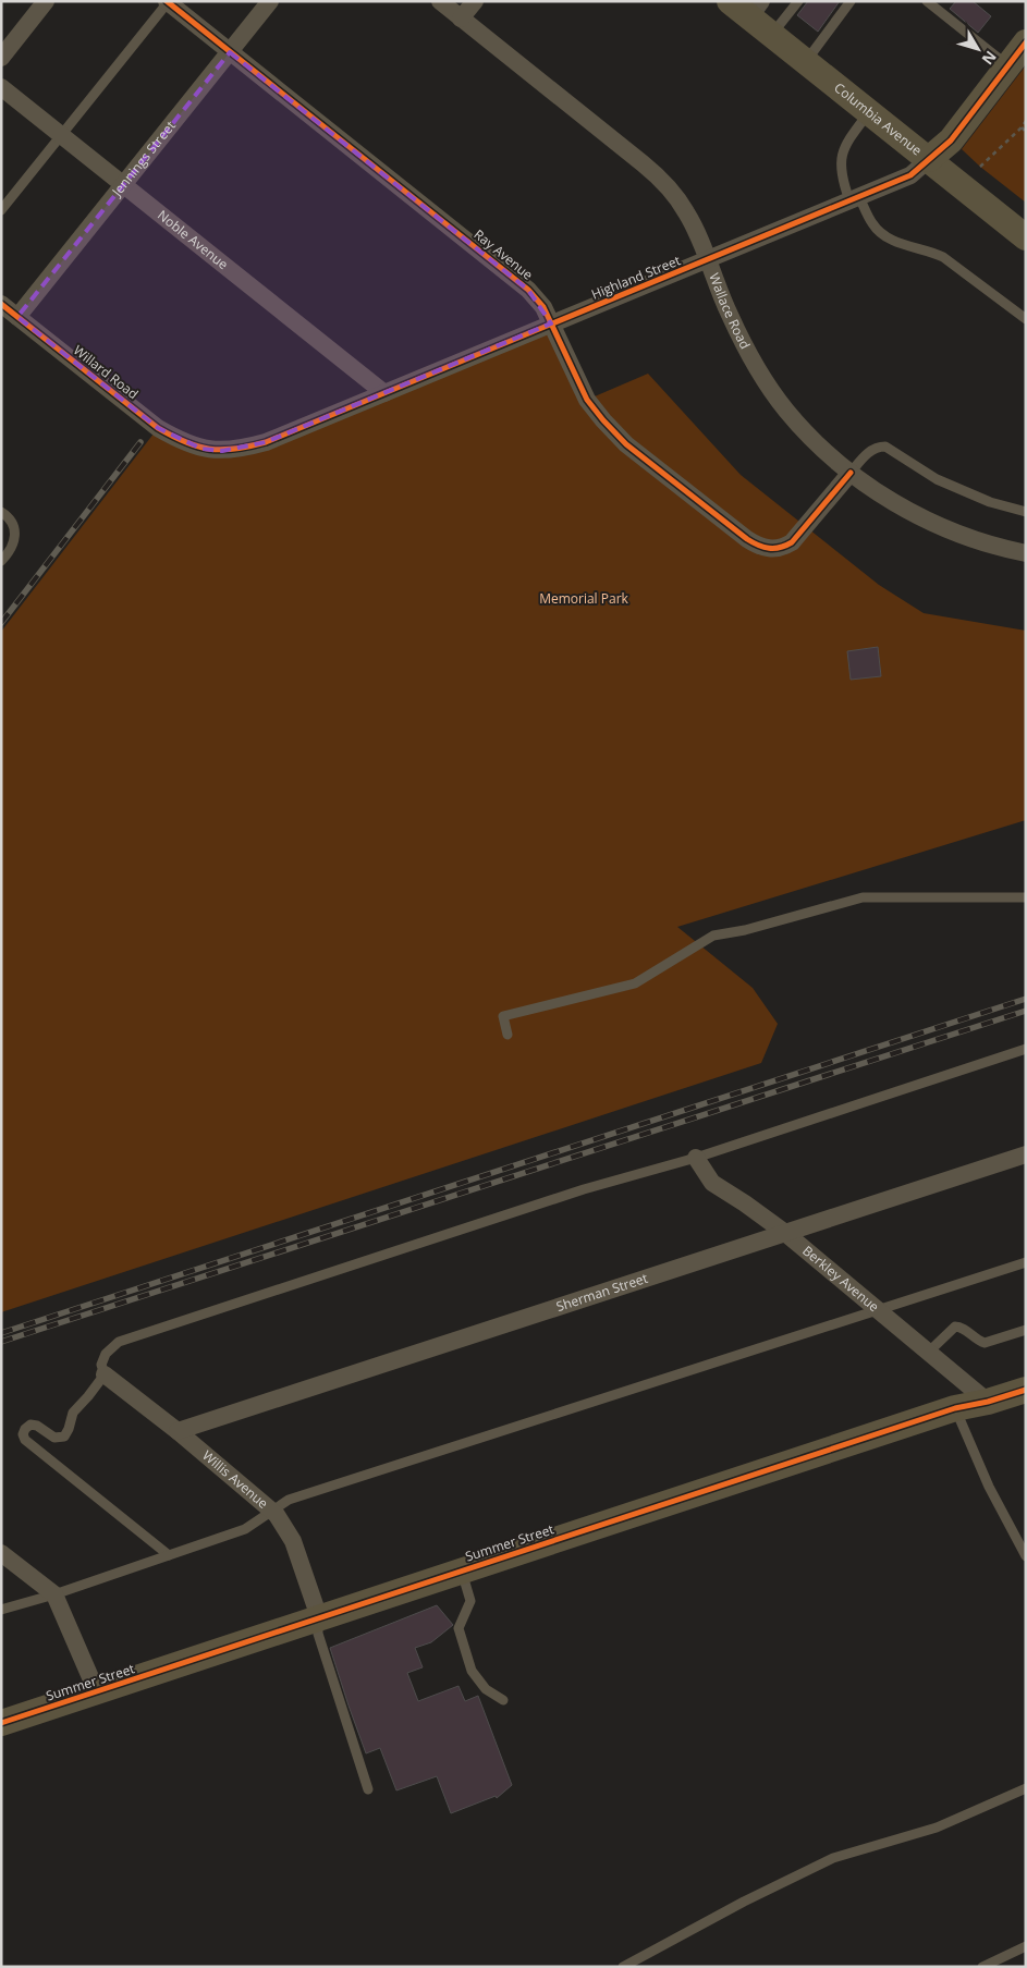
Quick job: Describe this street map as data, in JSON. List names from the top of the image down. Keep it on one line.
{"streets":{"street":["Columbia Avenue","Jennings Street","Noble Avenue","Ray Avenue","Highland Street","Wallace Road","Willard Road","Berkley Avenue","Sherman Street","Willis Avenue","Summer Street"]},"crossings":[["Columbia Avenue","Highland Street"],["Jennings Street","Noble Avenue"],["Jennings Street","Ray Avenue"],["Jennings Street","Willard Road"],["Noble Avenue","Highland Street"],["Ray Avenue","Highland Street"],["Ray Avenue","Wallace Road"],["Highland Street","Wallace Road"],["Highland Street","Willard Road"],["Berkley Avenue","Sherman Street"],["Berkley Avenue","Summer Street"],["Sherman Street","Willis Avenue"],["Willis Avenue","Summer Street"]],"parks":["Memorial Park"],"north":"bottom right"}
